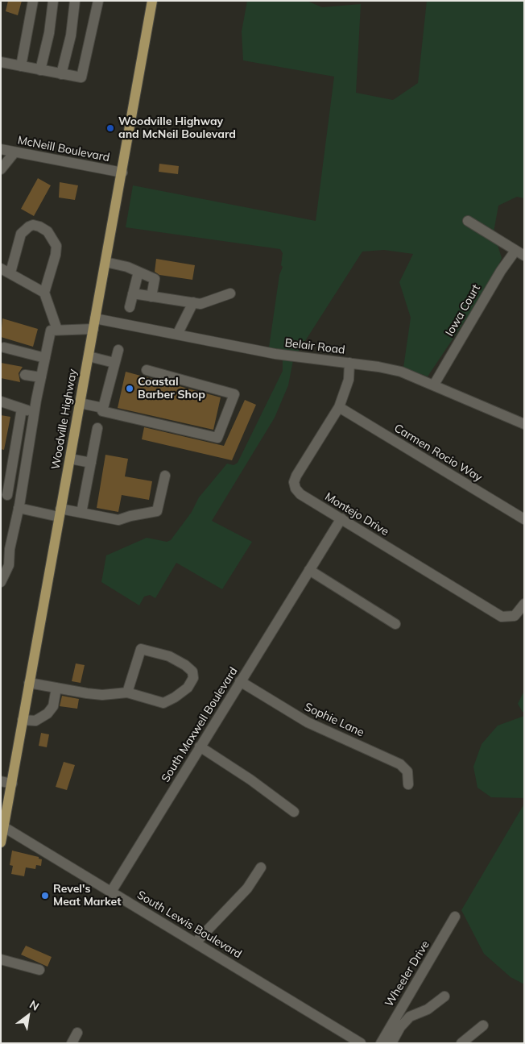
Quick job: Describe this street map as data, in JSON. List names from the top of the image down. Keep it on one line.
{"streets":{"main road":["Woodville Highway"],"street":["McNeill Boulevard","Iowa Court","Belair Road","Carmen Rocio Way","Montejo Drive","Sophie Lane","South Maxwell Boulevard","South Lewis Boulevard","Wheeler Drive"]},"crossings":[["McNeill Boulevard","Woodville Highway"],["Iowa Court","Belair Road"],["Belair Road","Woodville Highway"],["Belair Road","Montejo Drive"],["Woodville Highway","South Lewis Boulevard"],["Carmen Rocio Way","Montejo Drive"],["Montejo Drive","South Maxwell Boulevard"],["Sophie Lane","South Maxwell Boulevard"],["South Maxwell Boulevard","South Lewis Boulevard"]],"places":["Woodville Highway and McNeil Boulevard","Coastal Barber Shop","Revel's Meat Market"],"north":"top right"}
